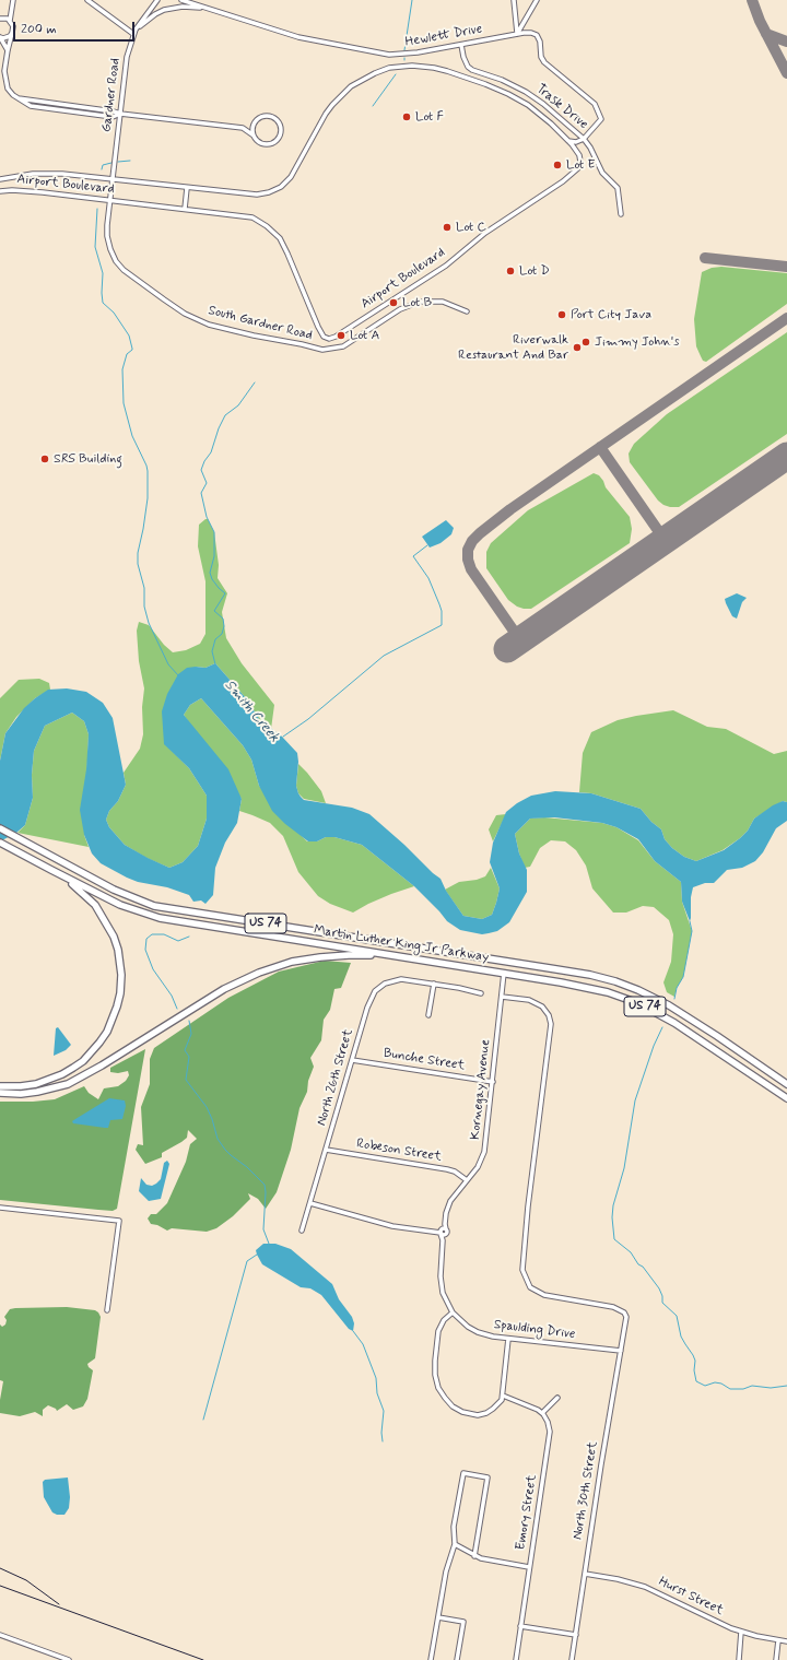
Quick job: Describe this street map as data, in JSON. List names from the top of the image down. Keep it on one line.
{"streets":{"highway":["US 74","Martin Luther King Jr Parkway"],"street":["Hewlett Drive","Gardner Road","Trask Drive","Airport Boulevard","South Gardner Road","Bunche Street","North 26th Street","Kornegay Avenue","Robeson Street","Spaulding Drive","North 30th Street","Emory Street","Hurst Street"]},"crossings":[["Hewlett Drive","Trask Drive"],["Gardner Road","Airport Boulevard"],["Gardner Road","South Gardner Road"],["Airport Boulevard","South Gardner Road"],["Martin Luther King Jr Parkway","Kornegay Avenue"],["Bunche Street","North 26th Street"],["Bunche Street","Kornegay Avenue"],["North 26th Street","Robeson Street"],["Kornegay Avenue","Robeson Street"],["Kornegay Avenue","Spaulding Drive"],["Kornegay Avenue","North 30th Street"],["Spaulding Drive","North 30th Street"],["North 30th Street","Hurst Street"]],"water":["Smith Creek"],"places":["Lot F","Lot E","Lot C","Lot D","Lot B","Port City Java","Lot A","Jimmy John's","Riverwalk Restaurant And Bar","SRS Building"],"scale_bar":"200 m"}
